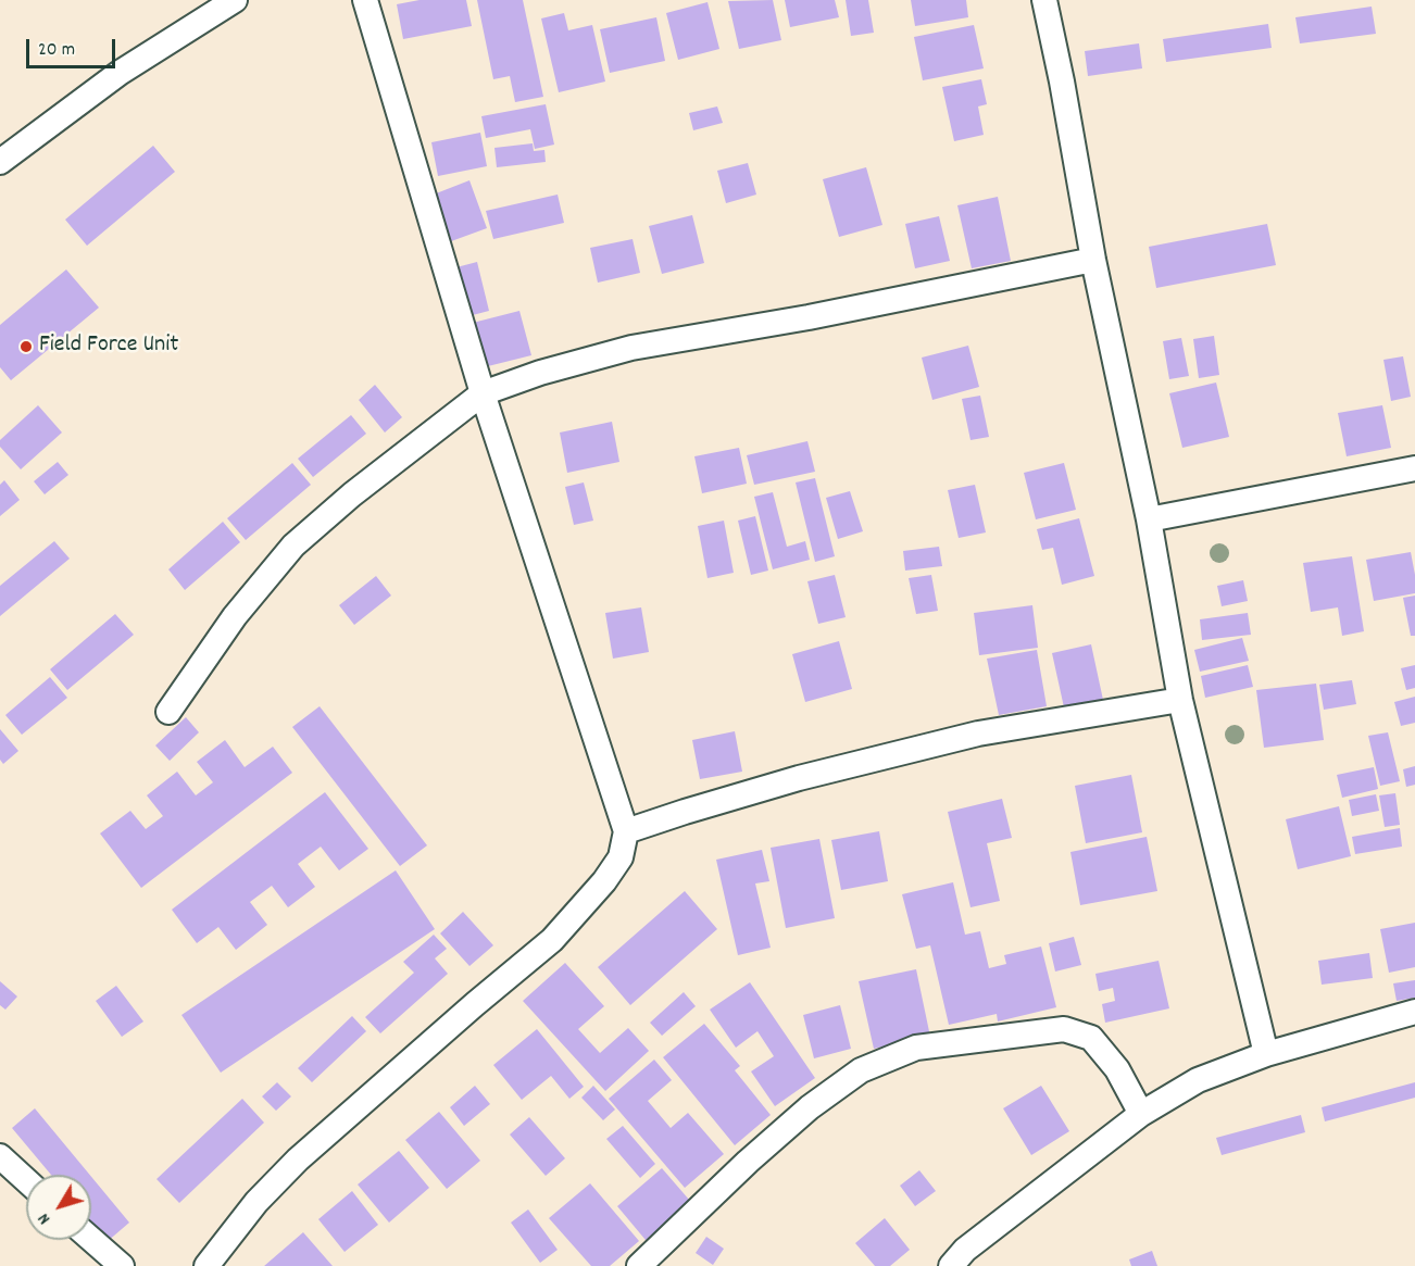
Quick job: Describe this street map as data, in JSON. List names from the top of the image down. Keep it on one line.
{"places":["Field Force Unit"],"scale_bar":"20 m","north":"bottom left"}
